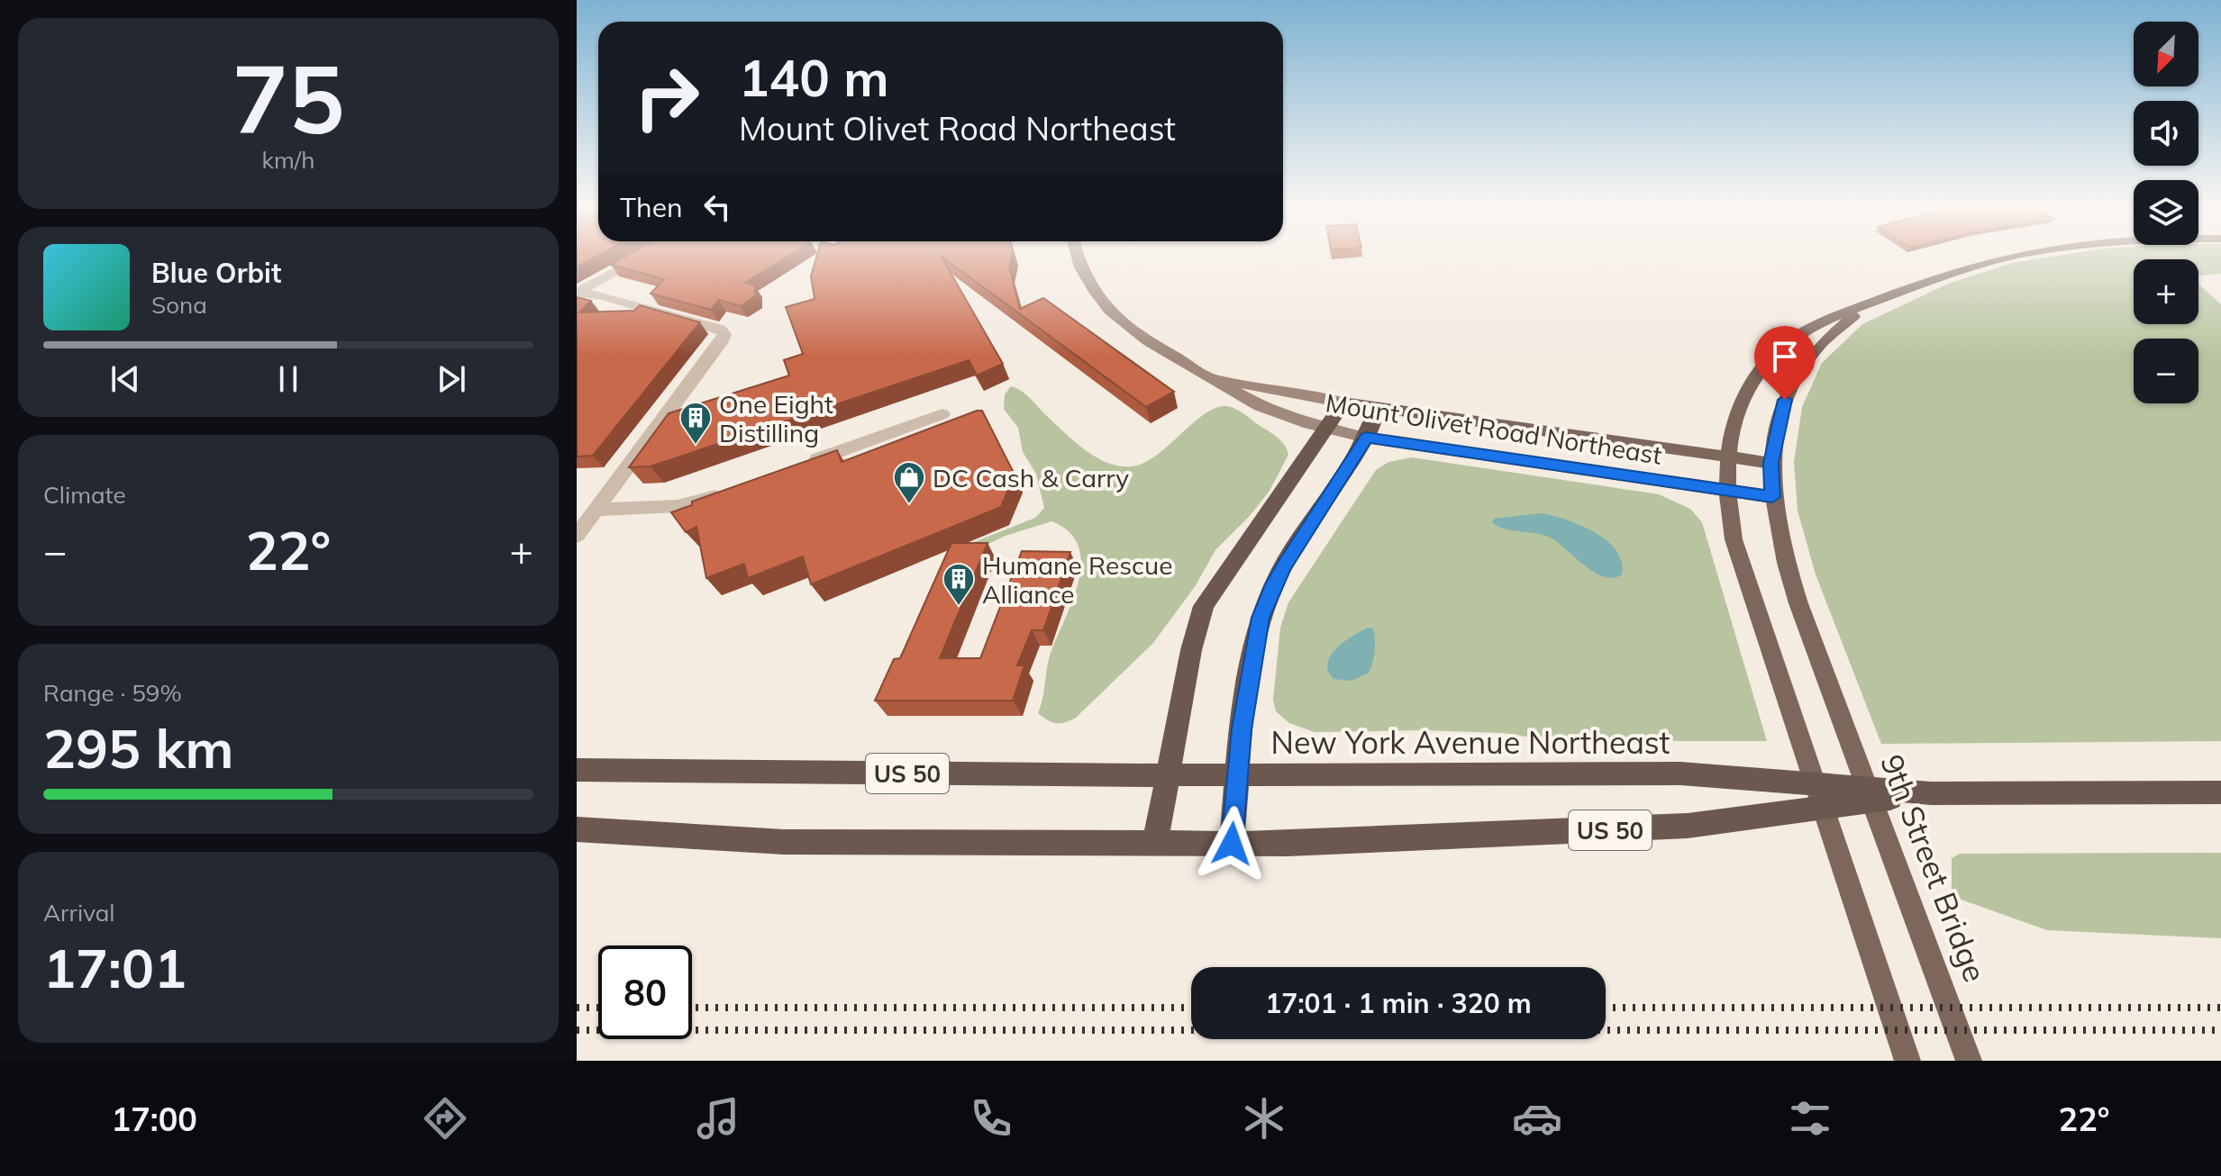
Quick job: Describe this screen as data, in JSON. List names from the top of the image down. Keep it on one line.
{"streets":{"highway":["New York Avenue Northeast","US 50"],"main road":["Mount Olivet Road Northeast","9th Street Bridge"]},"crossings":[["Mount Olivet Road Northeast","9th Street Bridge"]],"places":{"building":["One Eight Distilling","Humane Rescue Alliance"],"shop":["DC Cash & Carry"]},"north":"bottom left","page":{"tile":[["75","km/h"],"Climate",["Range · 59%","295 km"],["Arrival","17:01"]],"map_buttons":["+","−"],"turn":["140 m","Mount Olivet Road Northeast"],"then":"Then","song":["Blue Orbit","Sona"],"heat":["−","22°","+"],"limit":"80","trip":"17:01 · 1 min · 320 m","tabs":["17:00","22°"]}}
